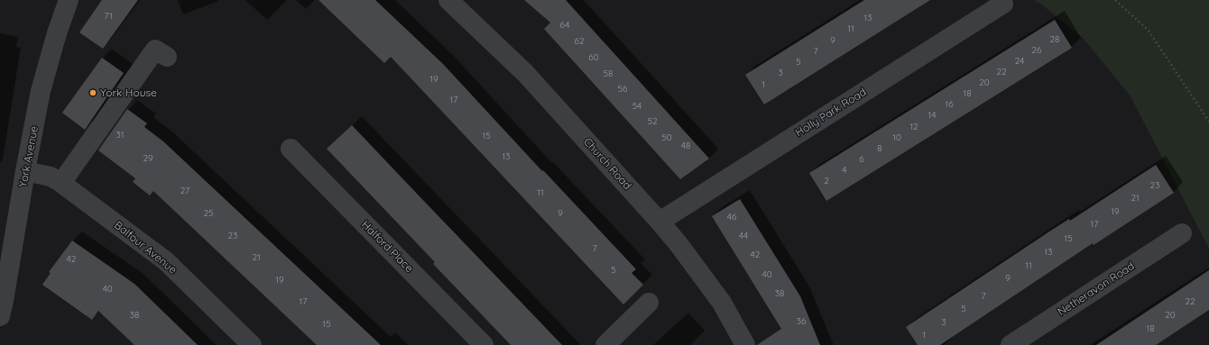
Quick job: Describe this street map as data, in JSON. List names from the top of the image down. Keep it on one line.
{"streets":{"street":["Holly Park Road","York Avenue","Church Road","Halford Place","Balfour Avenue","Netheravon Road"]},"crossings":[["Holly Park Road","Church Road"],["York Avenue","Balfour Avenue"]],"places":["York House"],"house_numbers":["71","13","64","11","28","9","62","26","7","60","24","5","22","3","58","19","20","1","56","18","17","16","54","14","52","12","31","15","50","10","48","8","13","29","6","4","2","23","27","11","21","19","25","9","46","17","23","44","15","7","13","42","21","42","11","5","40","9","19","40","38","7","17","22","5","38","20","36","3","15","18","1"]}
